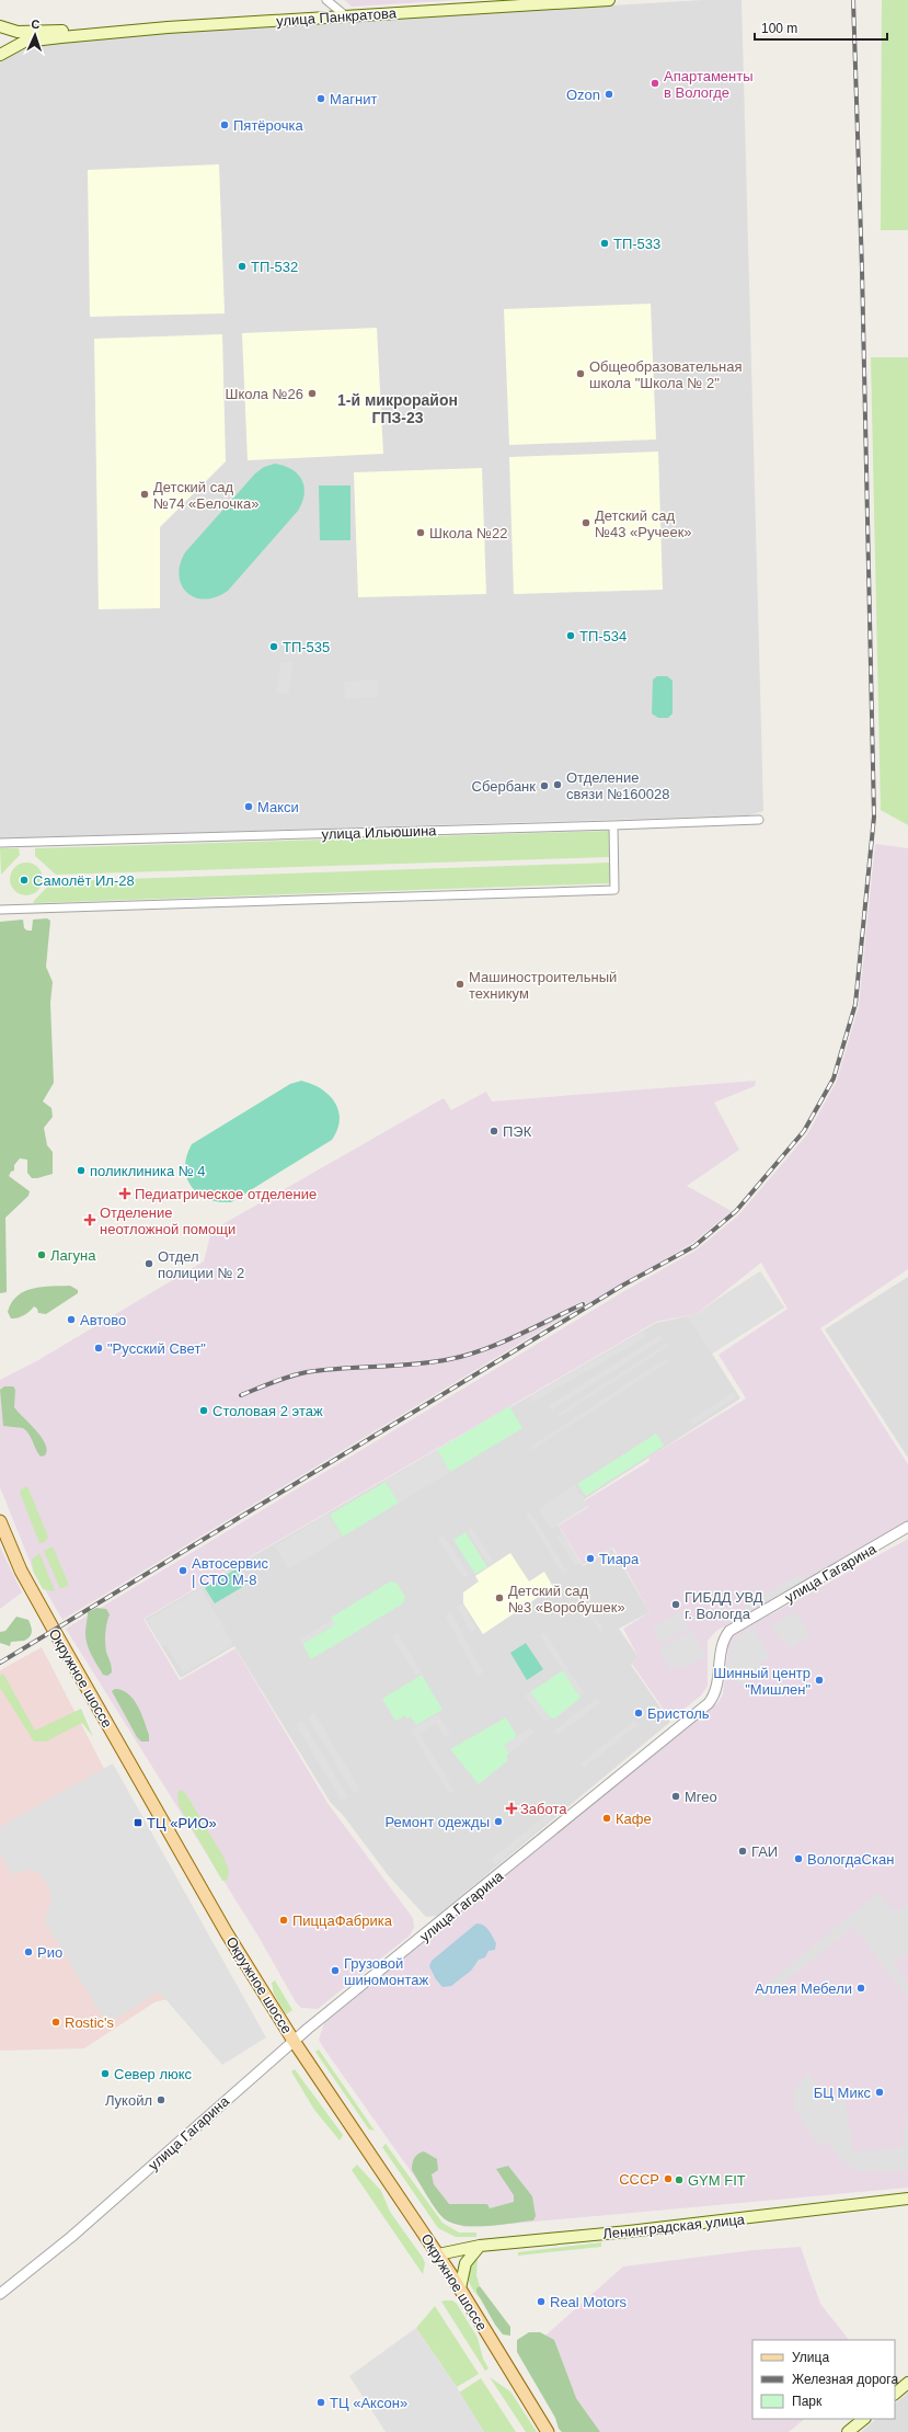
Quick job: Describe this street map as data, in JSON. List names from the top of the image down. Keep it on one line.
{"streets":{"main road":["улица Панкратова","Окружное шоссе","Ленинградская улица"],"street":["улица Ильюшина","улица Гагарина"]},"crossings":[["улица Гагарина","Окружное шоссе"],["Окружное шоссе","Ленинградская улица"]],"districts":["1-й микрорайон ГПЗ-23"],"places":{"other":["Апартаменты в Вологде","Ozon","Магнит","Пятёрочка","ТП-533","ТП-532","Общеобразовательная школа \"Школа № 2\"","Школа №26","Детский сад №74 «Белочка»","Детский сад №43 «Ручеек»","Школа №22","ТП-534","ТП-535","Отделение связи №160028","Сбербанк","Макси","Самолёт Ил-28","Машиностроительный техникум","ПЭК","поликлиника № 4","Лагуна","Отдел полиции № 2","Автово","\"Русский Свет\"","Столовая 2 этаж","Тиара","Автосервис | СТО М-8","Детский сад №3 «Воробушек»","ГИБДД УВД г. Вологда","Шинный центр \"Мишлен\"","Бристоль","Mreo","Кафе","Ремонт одежды","ГАИ","ВологдаСкан","ПиццаФабрика","Рио","Грузовой шиномонтаж","Аллея Мебели","Rostic's","Север люкс","БЦ Микс","Лукойл","СССР","GYM FIT","Real Motors","ТЦ «Аксон»"],"health":["Педиатрическое отделение","Отделение неотложной помощи","Забота"],"transit":["ТЦ «РИО»"]},"legend":["Улица","Железная дорога","Парк"],"scale_bar":"100 m","north":"top"}
